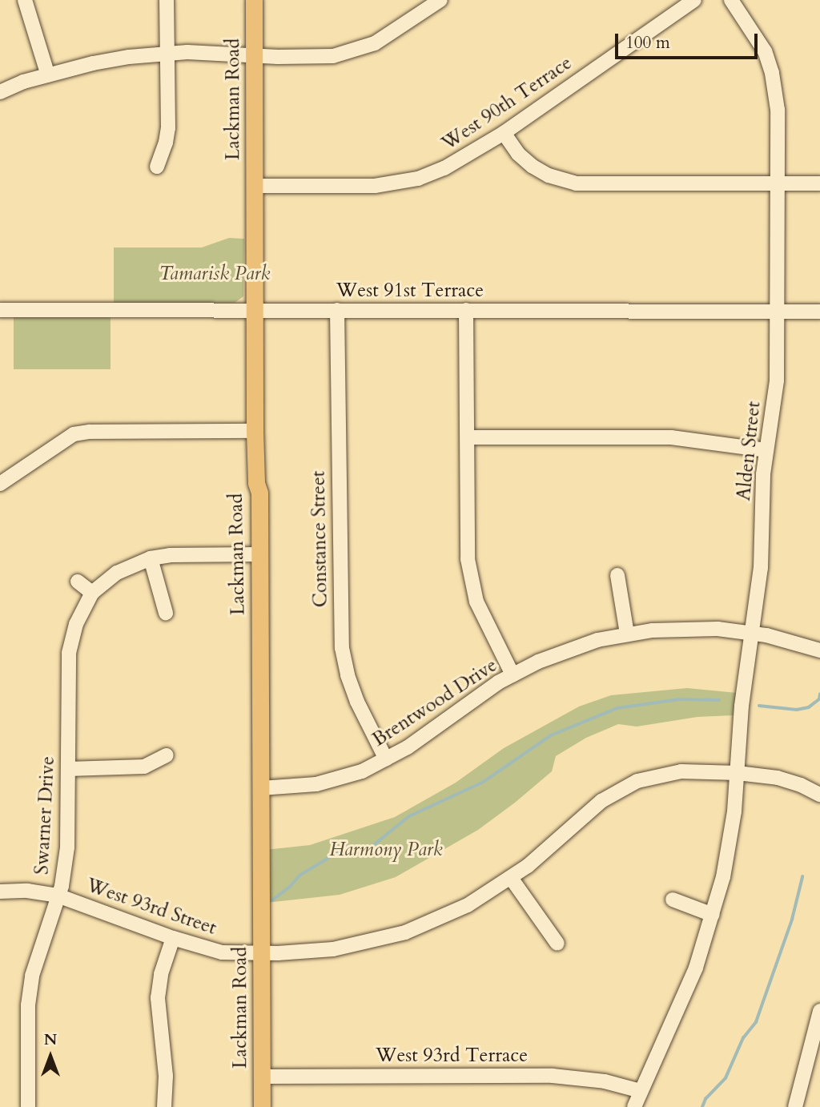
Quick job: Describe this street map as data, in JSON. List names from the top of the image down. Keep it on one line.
{"streets":{"main road":["Lackman Road"],"street":["West 90th Terrace","West 91st Terrace","Alden Street","Constance Street","Brentwood Drive","Swarner Drive","West 93rd Street","West 93rd Terrace"]},"crossings":[["Lackman Road","West 90th Terrace"],["Lackman Road","West 91st Terrace"],["Lackman Road","Brentwood Drive"],["Lackman Road","Swarner Drive"],["Lackman Road","West 93rd Street"],["Lackman Road","West 93rd Terrace"],["West 91st Terrace","Alden Street"],["West 91st Terrace","Constance Street"],["Alden Street","Brentwood Drive"],["Alden Street","West 93rd Street"],["Alden Street","West 93rd Terrace"],["Constance Street","Brentwood Drive"],["Swarner Drive","West 93rd Street"]],"parks":["Tamarisk Park","Harmony Park"],"scale_bar":"100 m","north":"top"}
